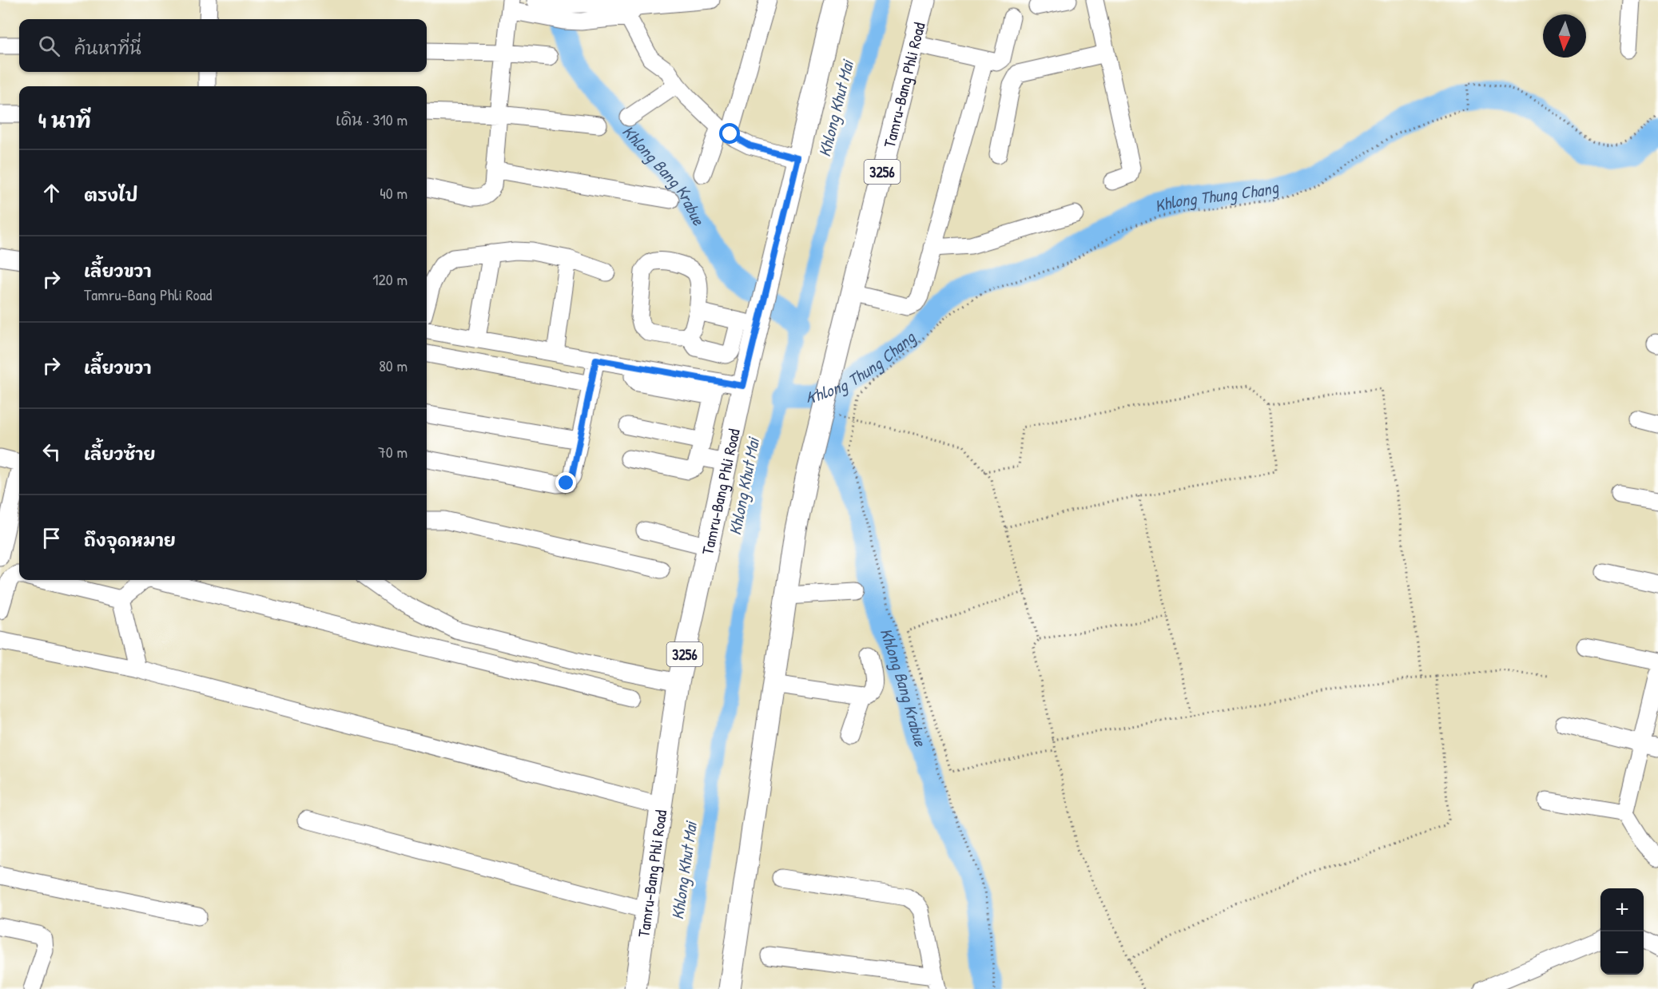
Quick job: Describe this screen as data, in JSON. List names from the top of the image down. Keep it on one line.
{"streets":{"main road":["Tamru-Bang Phli Road","3256"]},"water":["Khlong Khut Mai","Khlong Bang Krabue","Khlong Thung Chang"],"north":"bottom","page":{"search":"ค้นหาที่นี่","heading":["4 นาที","เดิน · 310 m"],"list":[["ตรงไป","40 m"],["เลี้ยวขวา","Tamru-Bang Phli Road","120 m"],["เลี้ยวขวา","80 m"],["เลี้ยวซ้าย","70 m"],"ถึงจุดหมาย"],"map_buttons":["+","−"]}}
